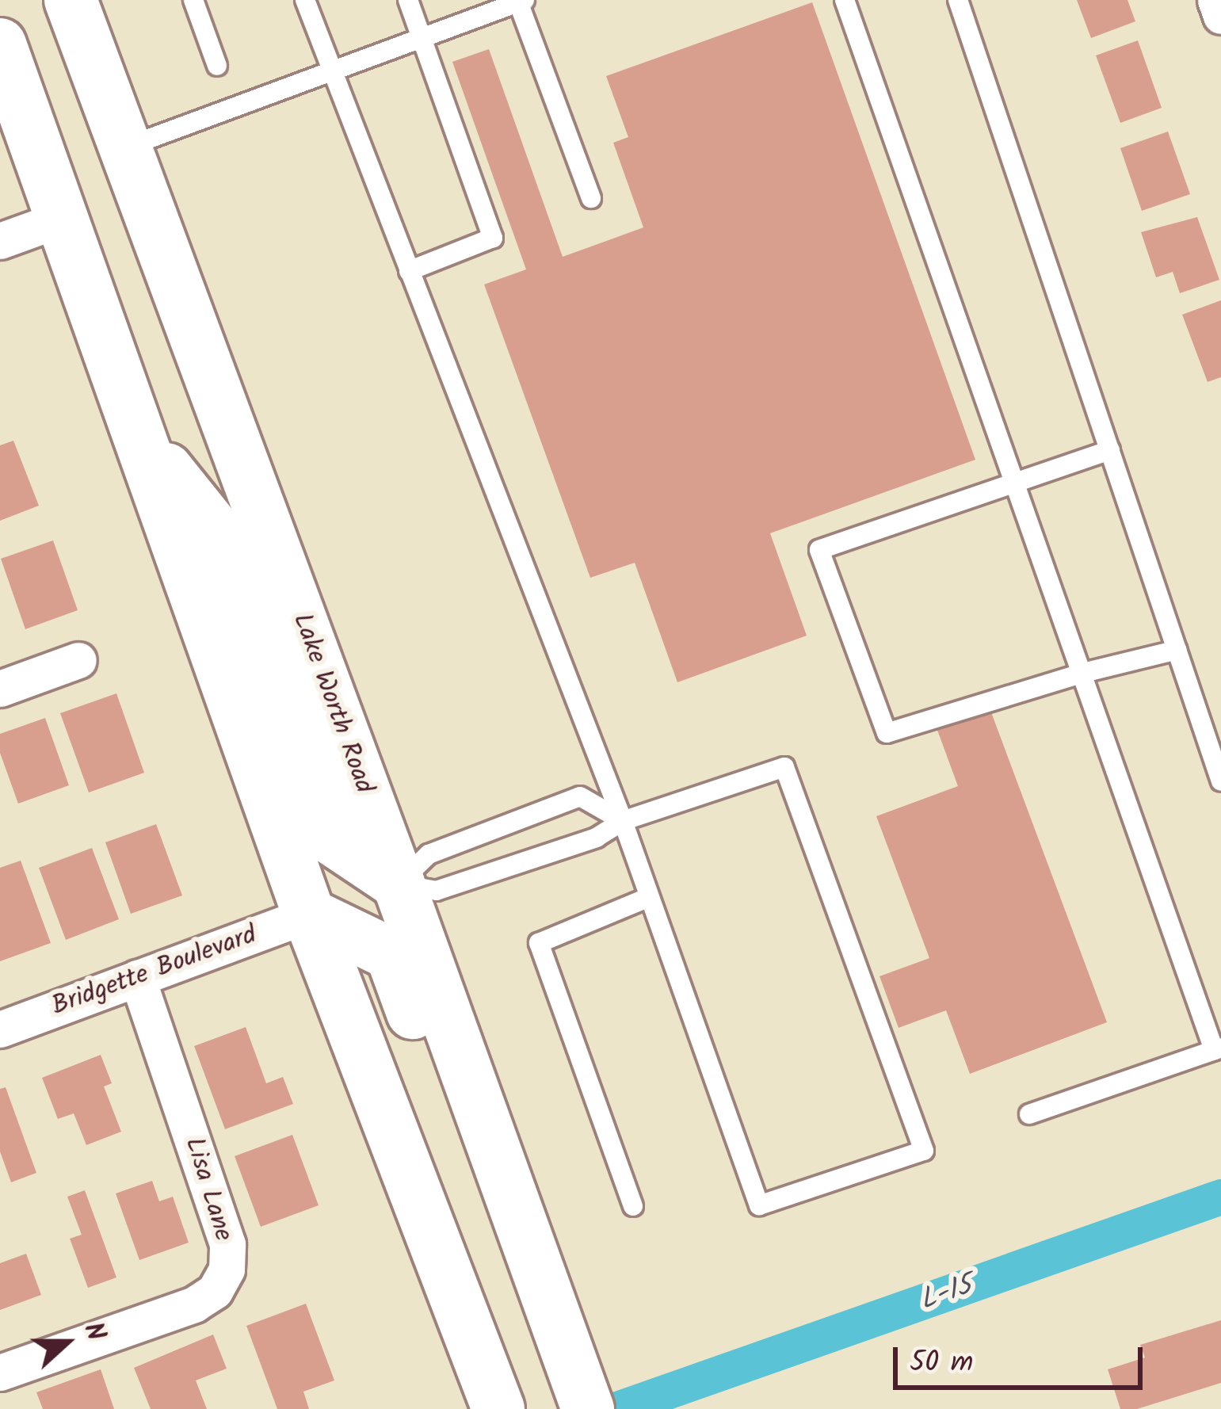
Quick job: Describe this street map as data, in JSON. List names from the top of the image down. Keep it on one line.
{"streets":{"main road":["Lake Worth Road"],"street":["Bridgette Boulevard","Lisa Lane"]},"crossings":[["Bridgette Boulevard","Lisa Lane"]],"water":["L-15"],"scale_bar":"50 m","north":"right"}
